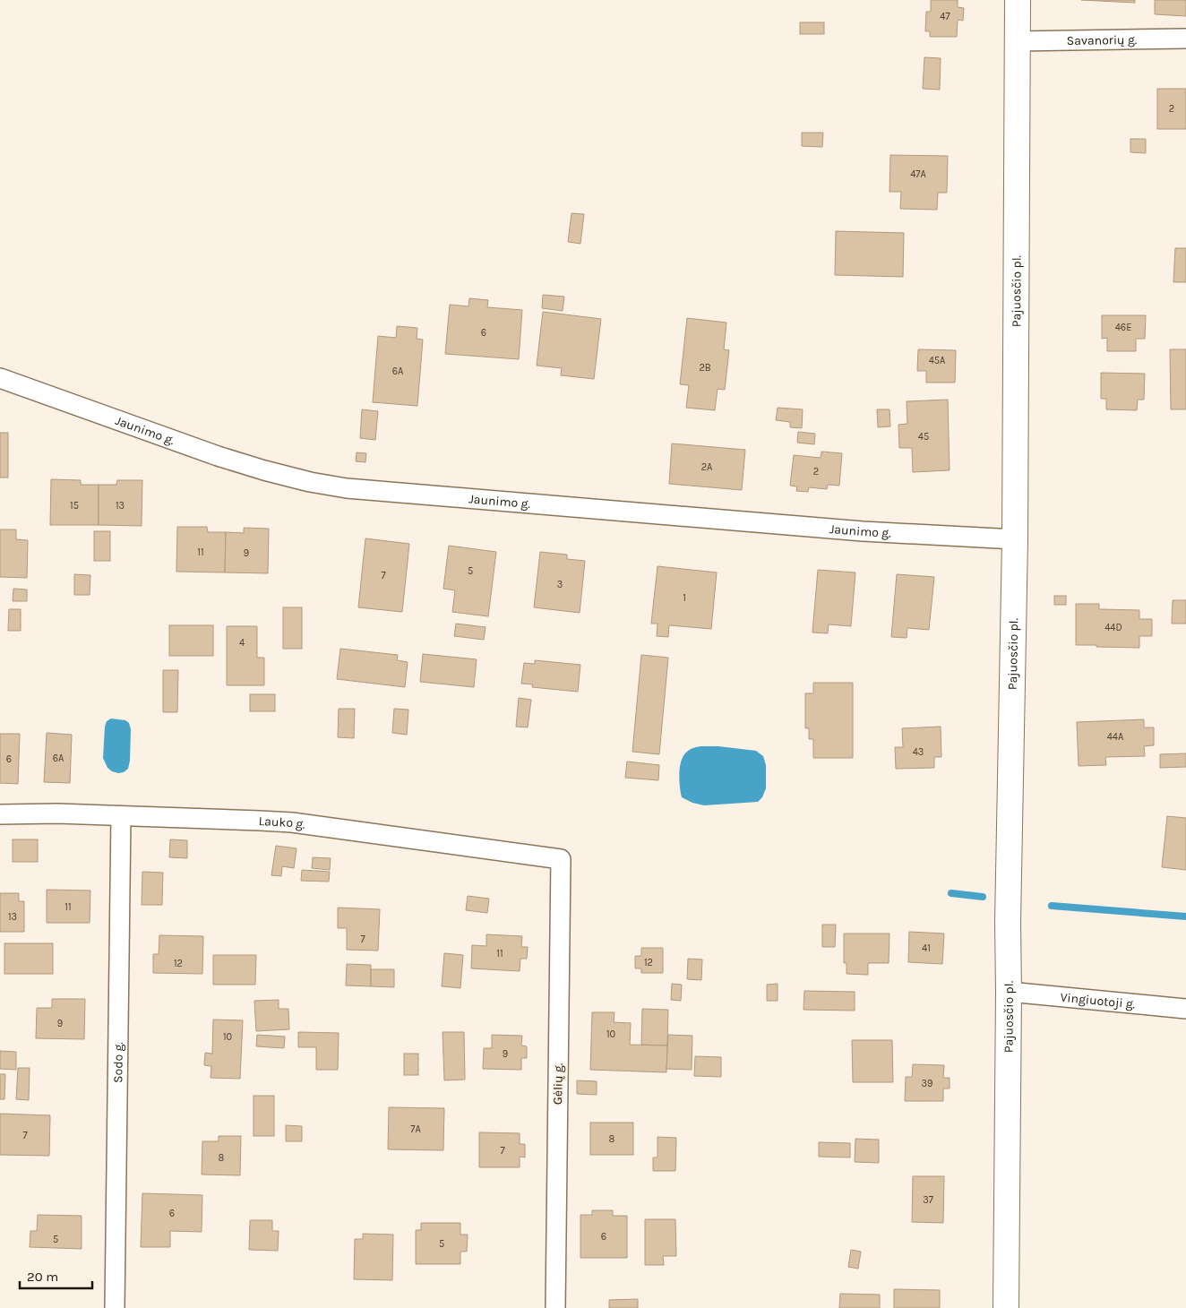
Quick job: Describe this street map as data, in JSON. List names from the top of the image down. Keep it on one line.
{"streets":{"main road":["Pajuosčio pl."],"street":["Savanorių g.","Jaunimo g.","Lauko g.","Vingiuotoji g.","Sodo g.","Gėlių g."]},"crossings":[["Savanorių g.","Pajuosčio pl."],["Pajuosčio pl.","Jaunimo g."],["Pajuosčio pl.","Vingiuotoji g."],["Lauko g.","Sodo g."],["Lauko g.","Gėlių g."]],"house_numbers":["47","2","47A","46E","6","45A","2B","6A","45","2A","2","15","13","11","9","5","7","3","1","44D","4","44A","43","6A","6","11","13","7","41","11","12","12","9","10","10","9","39","7A","7","8","7","8","37","6","6","5","5"],"scale_bar":"20 m"}
